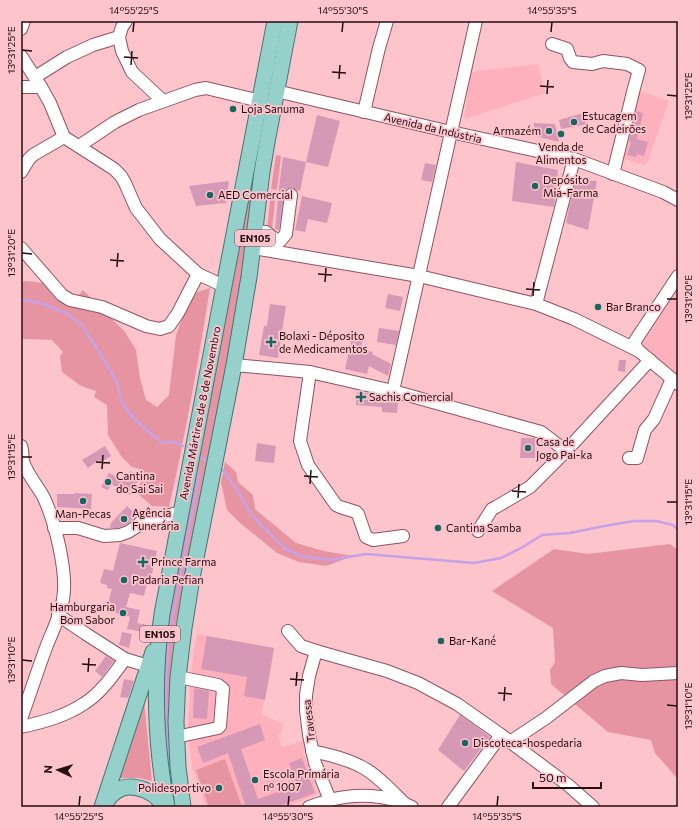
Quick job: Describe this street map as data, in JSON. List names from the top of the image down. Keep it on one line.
{"streets":{"main road":["EN105","Avenida Mártires de 8 de Novembro"],"street":["Avenida da Indústria","Travessa"]},"crossings":[["Avenida da Indústria","EN105"]],"places":{"other":["Loja Sanuma","Estucagem de Cadeirões","Armazém","Venda de Alimentos","Depósito Mia-Farma","AED Comercial","Bar Branco","Casa de Jogo Pai-ka","Cantina do Sai Sai","Man-Pecas","Agência Funerária","Cantina Samba","Padaria Pefian","Hamburgaria Bom Sabor","Bar-Kané","Discoteca-hospedaria","Escola Primária nº 1007","Polidesportivo"],"health":["Bolaxi - Déposito de Medicamentos","Sachis Comercial","Prince Farma"]},"scale_bar":"50 m","north":"left","coordinates":["14°55'25\"S","14°55'30\"S","14°55'35\"S","13°31'25\"E","13°31'20\"E","13°31'15\"E","13°31'10\"E"]}
